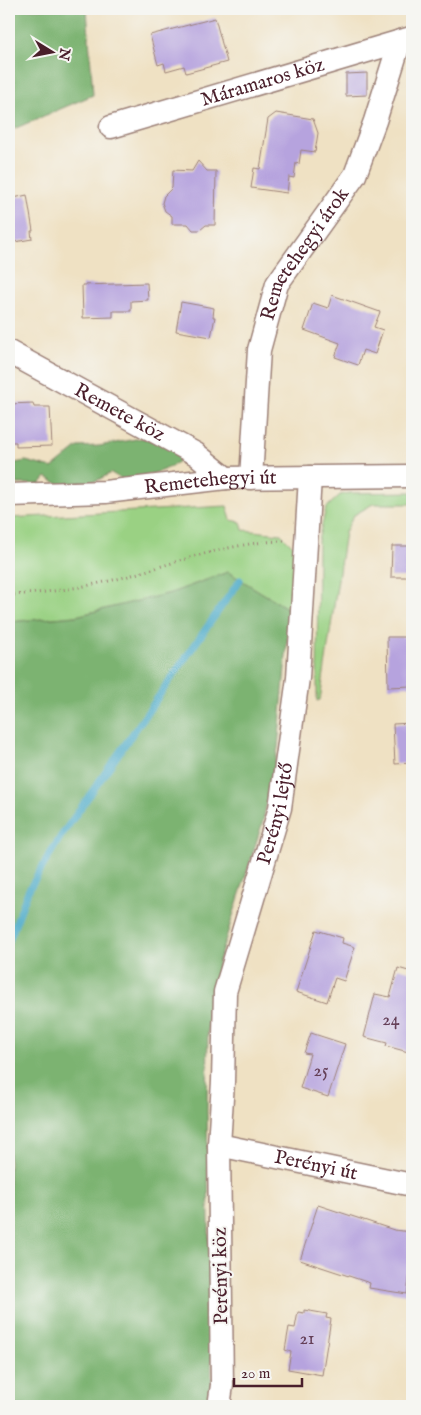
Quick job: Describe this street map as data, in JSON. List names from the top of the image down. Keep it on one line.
{"streets":{"street":["Máramaros köz","Remetehegyi árok","Remete köz","Remetehegyi út","Perényi lejtő","Perényi út","Perényi köz"]},"crossings":[["Máramaros köz","Remetehegyi árok"],["Remetehegyi árok","Remetehegyi út"],["Remete köz","Remetehegyi út"],["Remetehegyi út","Perényi lejtő"],["Perényi lejtő","Perényi út"],["Perényi lejtő","Perényi köz"],["Perényi út","Perényi köz"]],"house_numbers":["24","25","21"],"scale_bar":"20 m","north":"right"}
